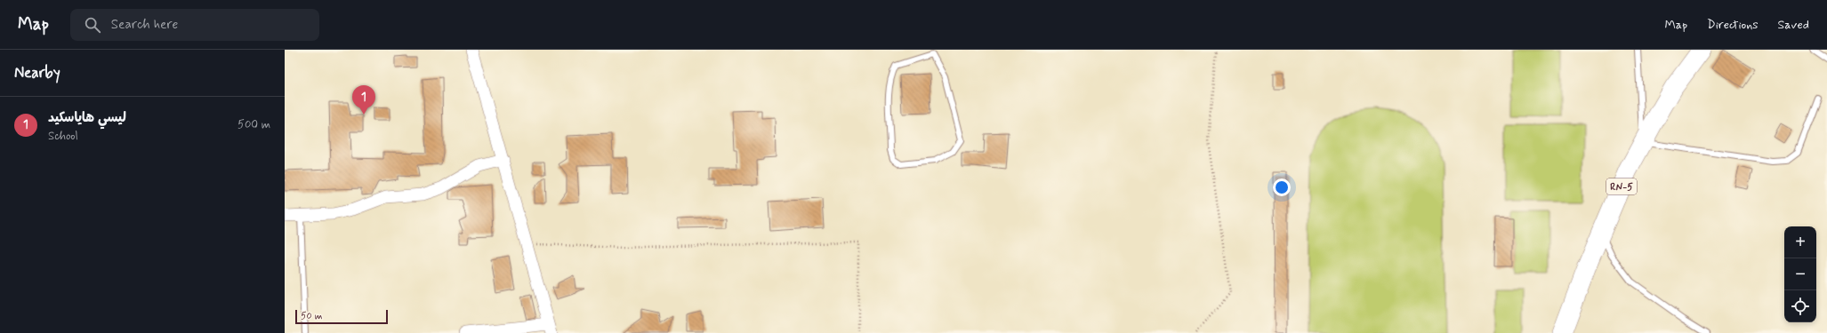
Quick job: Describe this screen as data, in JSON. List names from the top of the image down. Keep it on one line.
{"streets":{"main road":["RN-5"]},"scale_bar":"50 m","page":{"header":"Map","search":"Search here","nav":["Map","Directions","Saved"],"heading":"Nearby","pins":"1","list":[{"mark":"1","name":"ليسي هاياسكيد","note":"School","value":"500 m"}],"map_buttons":["+","−"],"scale":"50 m"}}
